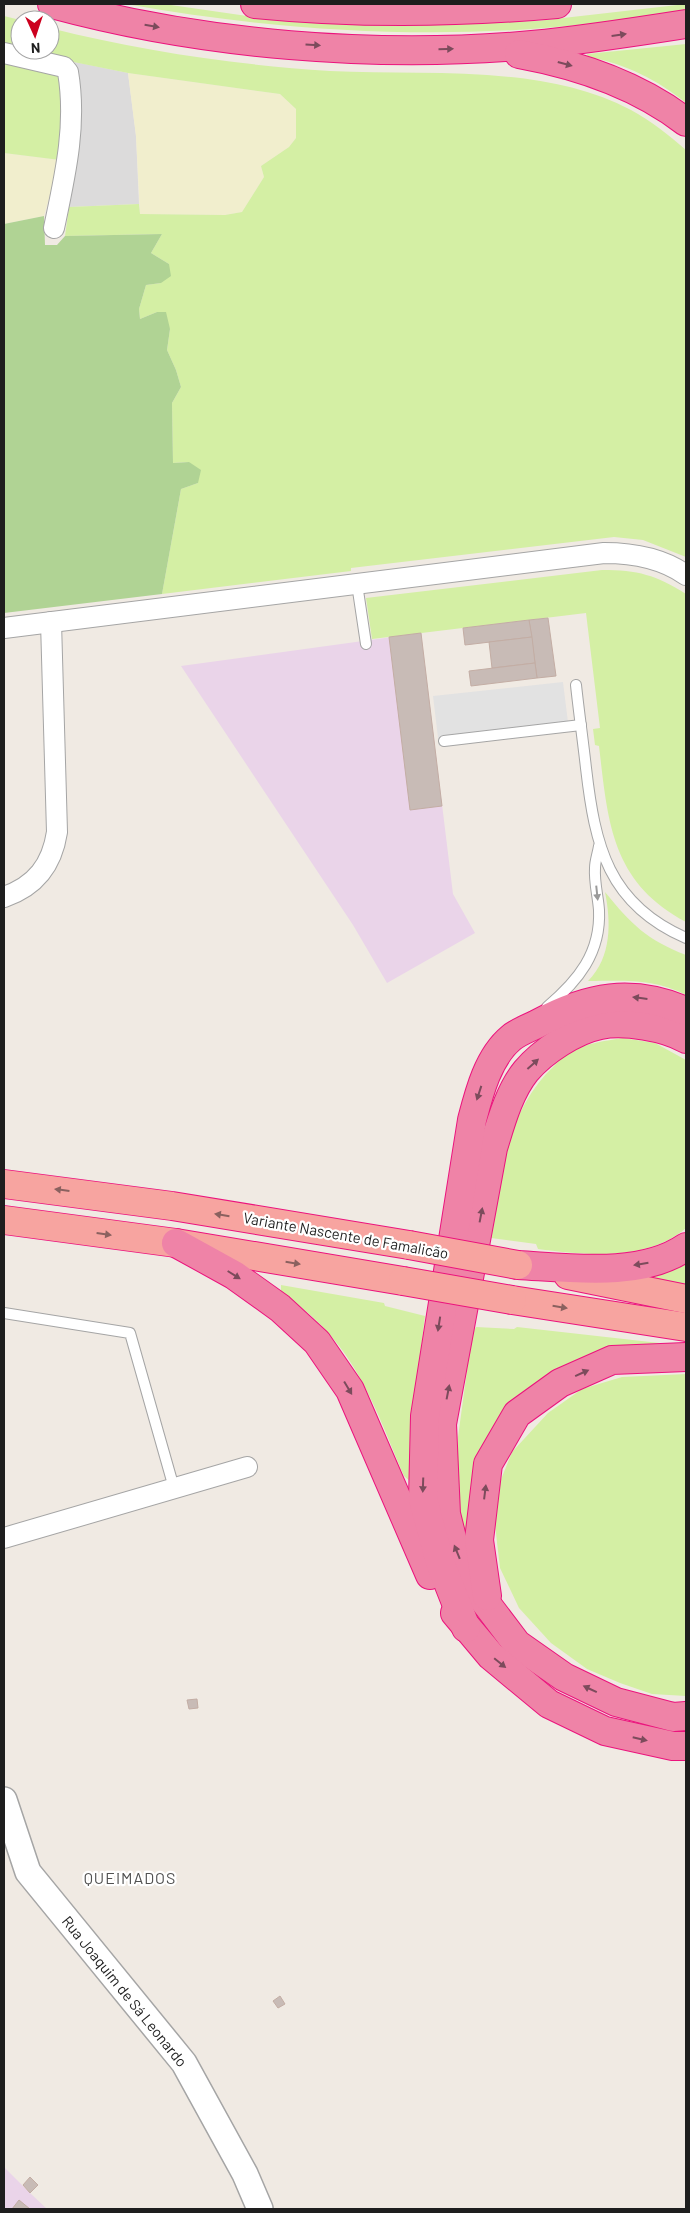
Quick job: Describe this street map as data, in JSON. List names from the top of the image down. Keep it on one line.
{"streets":{"highway":["Variante Nascente de Famalicão"],"street":["Rua Joaquim de Sá Leonardo"]},"districts":["QUEIMADOS"],"north":"bottom"}
